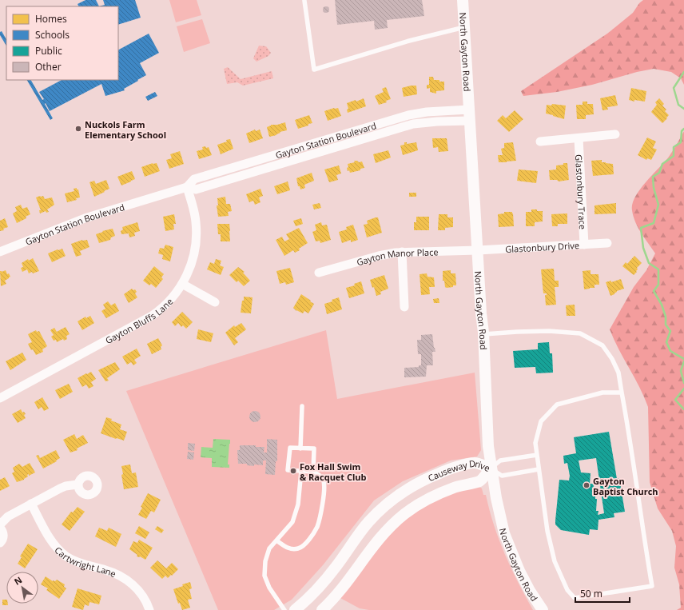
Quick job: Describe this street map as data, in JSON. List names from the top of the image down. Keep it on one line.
{"streets":{"street":["North Gayton Road","Gayton Station Boulevard","Glastonbury Trace","Glastonbury Drive","Gayton Manor Place","Gayton Bluffs Lane","Causeway Drive","Cartwright Lane"]},"crossings":[["North Gayton Road","Gayton Station Boulevard"],["North Gayton Road","Glastonbury Drive"],["North Gayton Road","Gayton Manor Place"],["North Gayton Road","Causeway Drive"],["Gayton Station Boulevard","Gayton Bluffs Lane"],["Glastonbury Trace","Glastonbury Drive"],["Glastonbury Drive","Gayton Manor Place"]],"places":["Nuckols Farm Elementary School","Fox Hall Swim & Racquet Club","Gayton Baptist Church"],"legend":["Homes","Schools","Public","Other"],"scale_bar":"50 m","north":"top left"}
